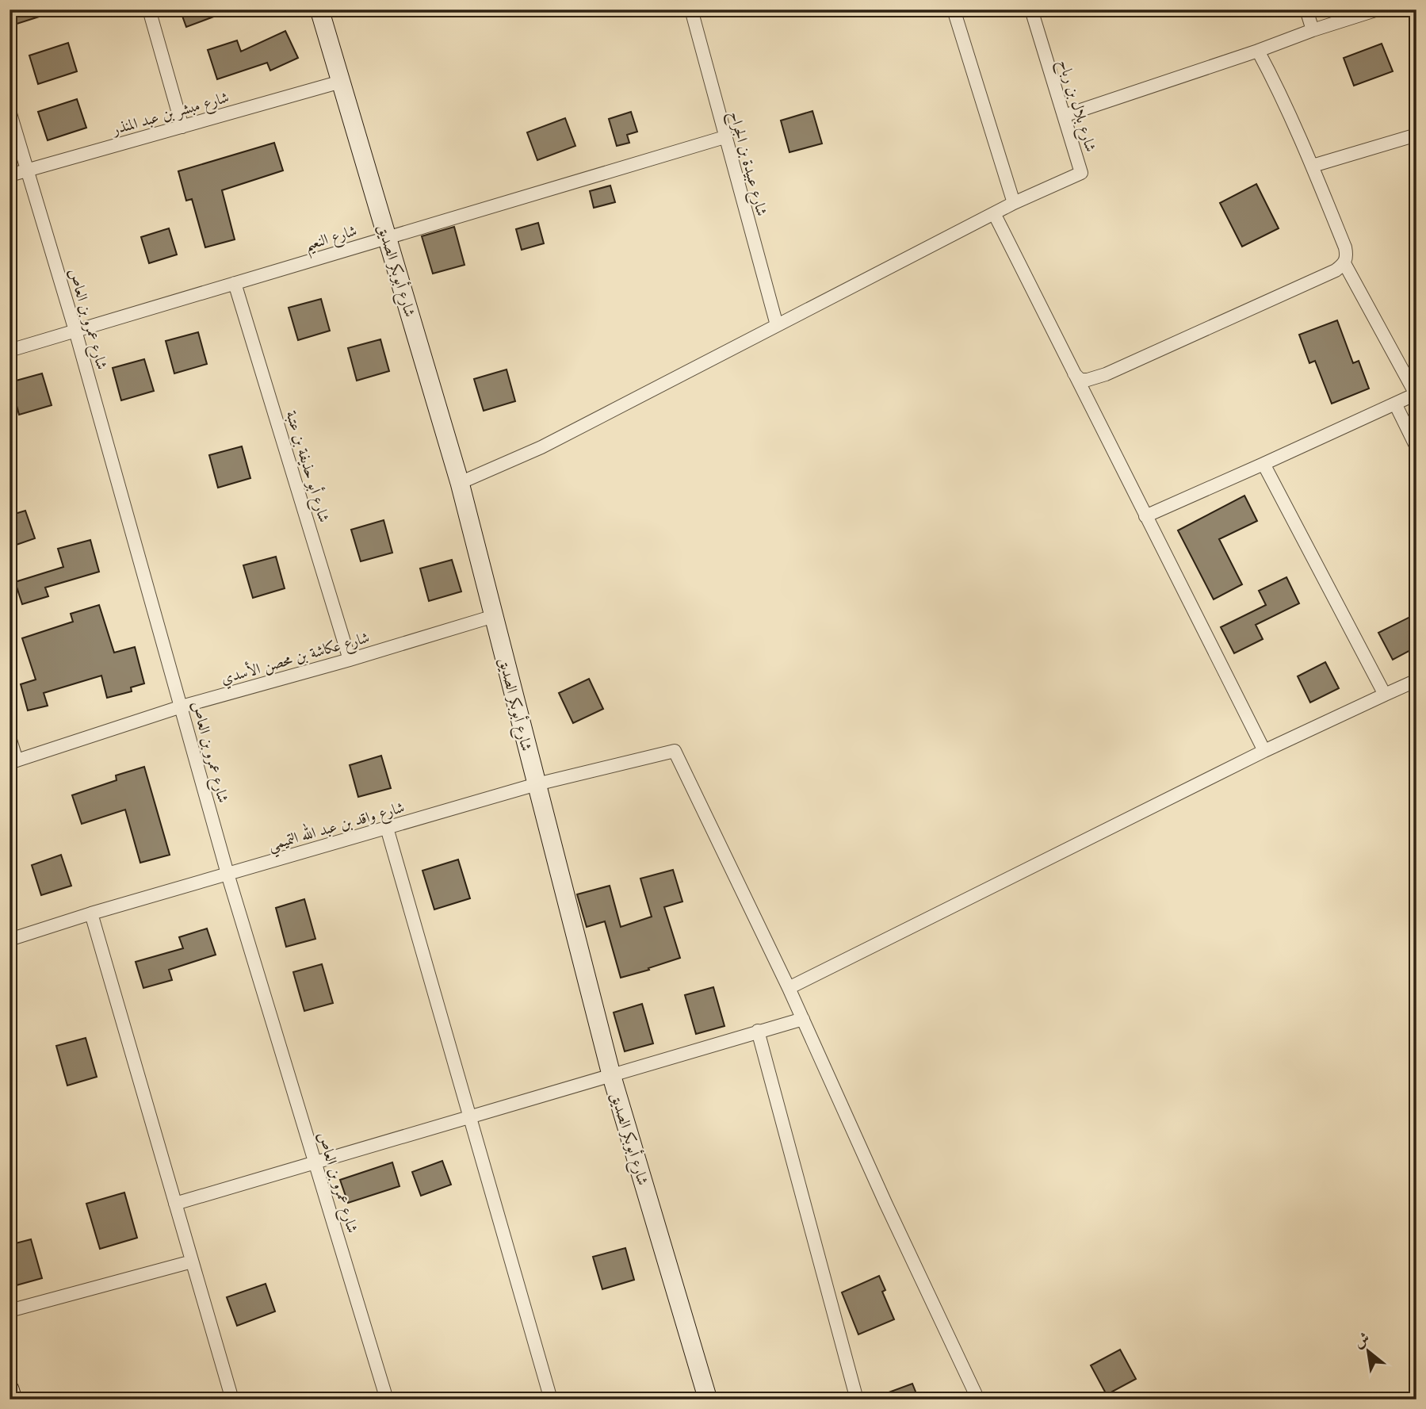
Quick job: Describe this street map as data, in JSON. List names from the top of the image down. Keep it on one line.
{"streets":{"street":["شارع بلال بن رباح","شارع مبشر بن عبد المنذر","شارع عبيدة بن الجراح","شارع النعيم","شارع أبوبكر الصديق","شارع عمرو بن العاص","شارع أبو حذيفة بن عتبة","شارع عكاشة بن محصن الأسدي","شارع واقد بن عبد الله التميمي"]},"crossings":[["شارع مبشر بن عبد المنذر","شارع أبوبكر الصديق"],["شارع مبشر بن عبد المنذر","شارع عمرو بن العاص"],["شارع عبيدة بن الجراح","شارع النعيم"],["شارع النعيم","شارع أبوبكر الصديق"],["شارع النعيم","شارع عمرو بن العاص"],["شارع النعيم","شارع أبو حذيفة بن عتبة"],["شارع أبوبكر الصديق","شارع عكاشة بن محصن الأسدي"],["شارع أبوبكر الصديق","شارع واقد بن عبد الله التميمي"],["شارع عمرو بن العاص","شارع عكاشة بن محصن الأسدي"],["شارع عمرو بن العاص","شارع واقد بن عبد الله التميمي"],["شارع أبو حذيفة بن عتبة","شارع عكاشة بن محصن الأسدي"]],"north":"top left"}
